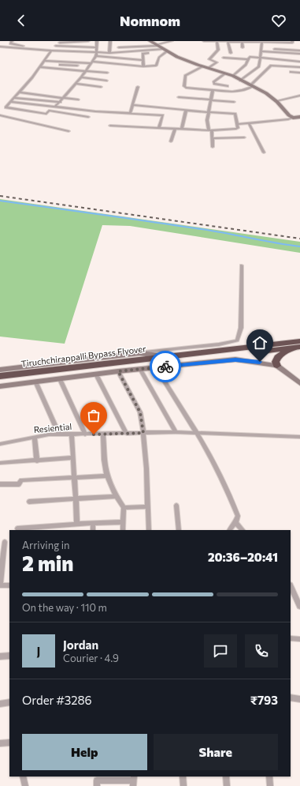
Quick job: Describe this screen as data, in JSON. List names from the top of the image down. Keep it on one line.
{"streets":{"highway":["Tiruchchirappalli Bypass Flyover"],"street":["Resiential"]},"page":{"header":"Nomnom","heading":["2 min","Arriving in","20:36–20:41"],"panel":["Jordan","Courier · 4.9","Order #3286","₹793"],"bar":"On the way · 110 m","round":"J","buttons":["Help","Share"]}}
